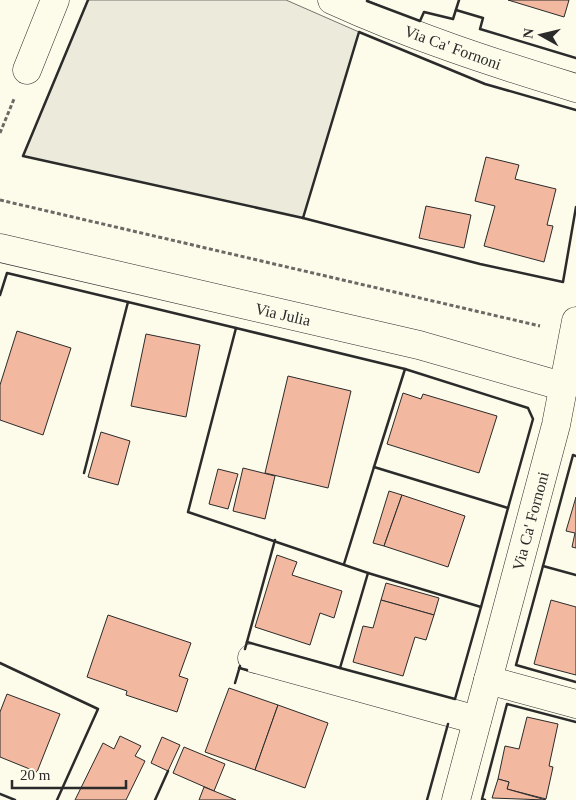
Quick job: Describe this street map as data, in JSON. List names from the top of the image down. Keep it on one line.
{"streets":{"street":["Via Ca' Fornoni","Via Julia"]},"crossings":[["Via Ca' Fornoni","Via Julia"]],"scale_bar":"20 m","north":"left"}
